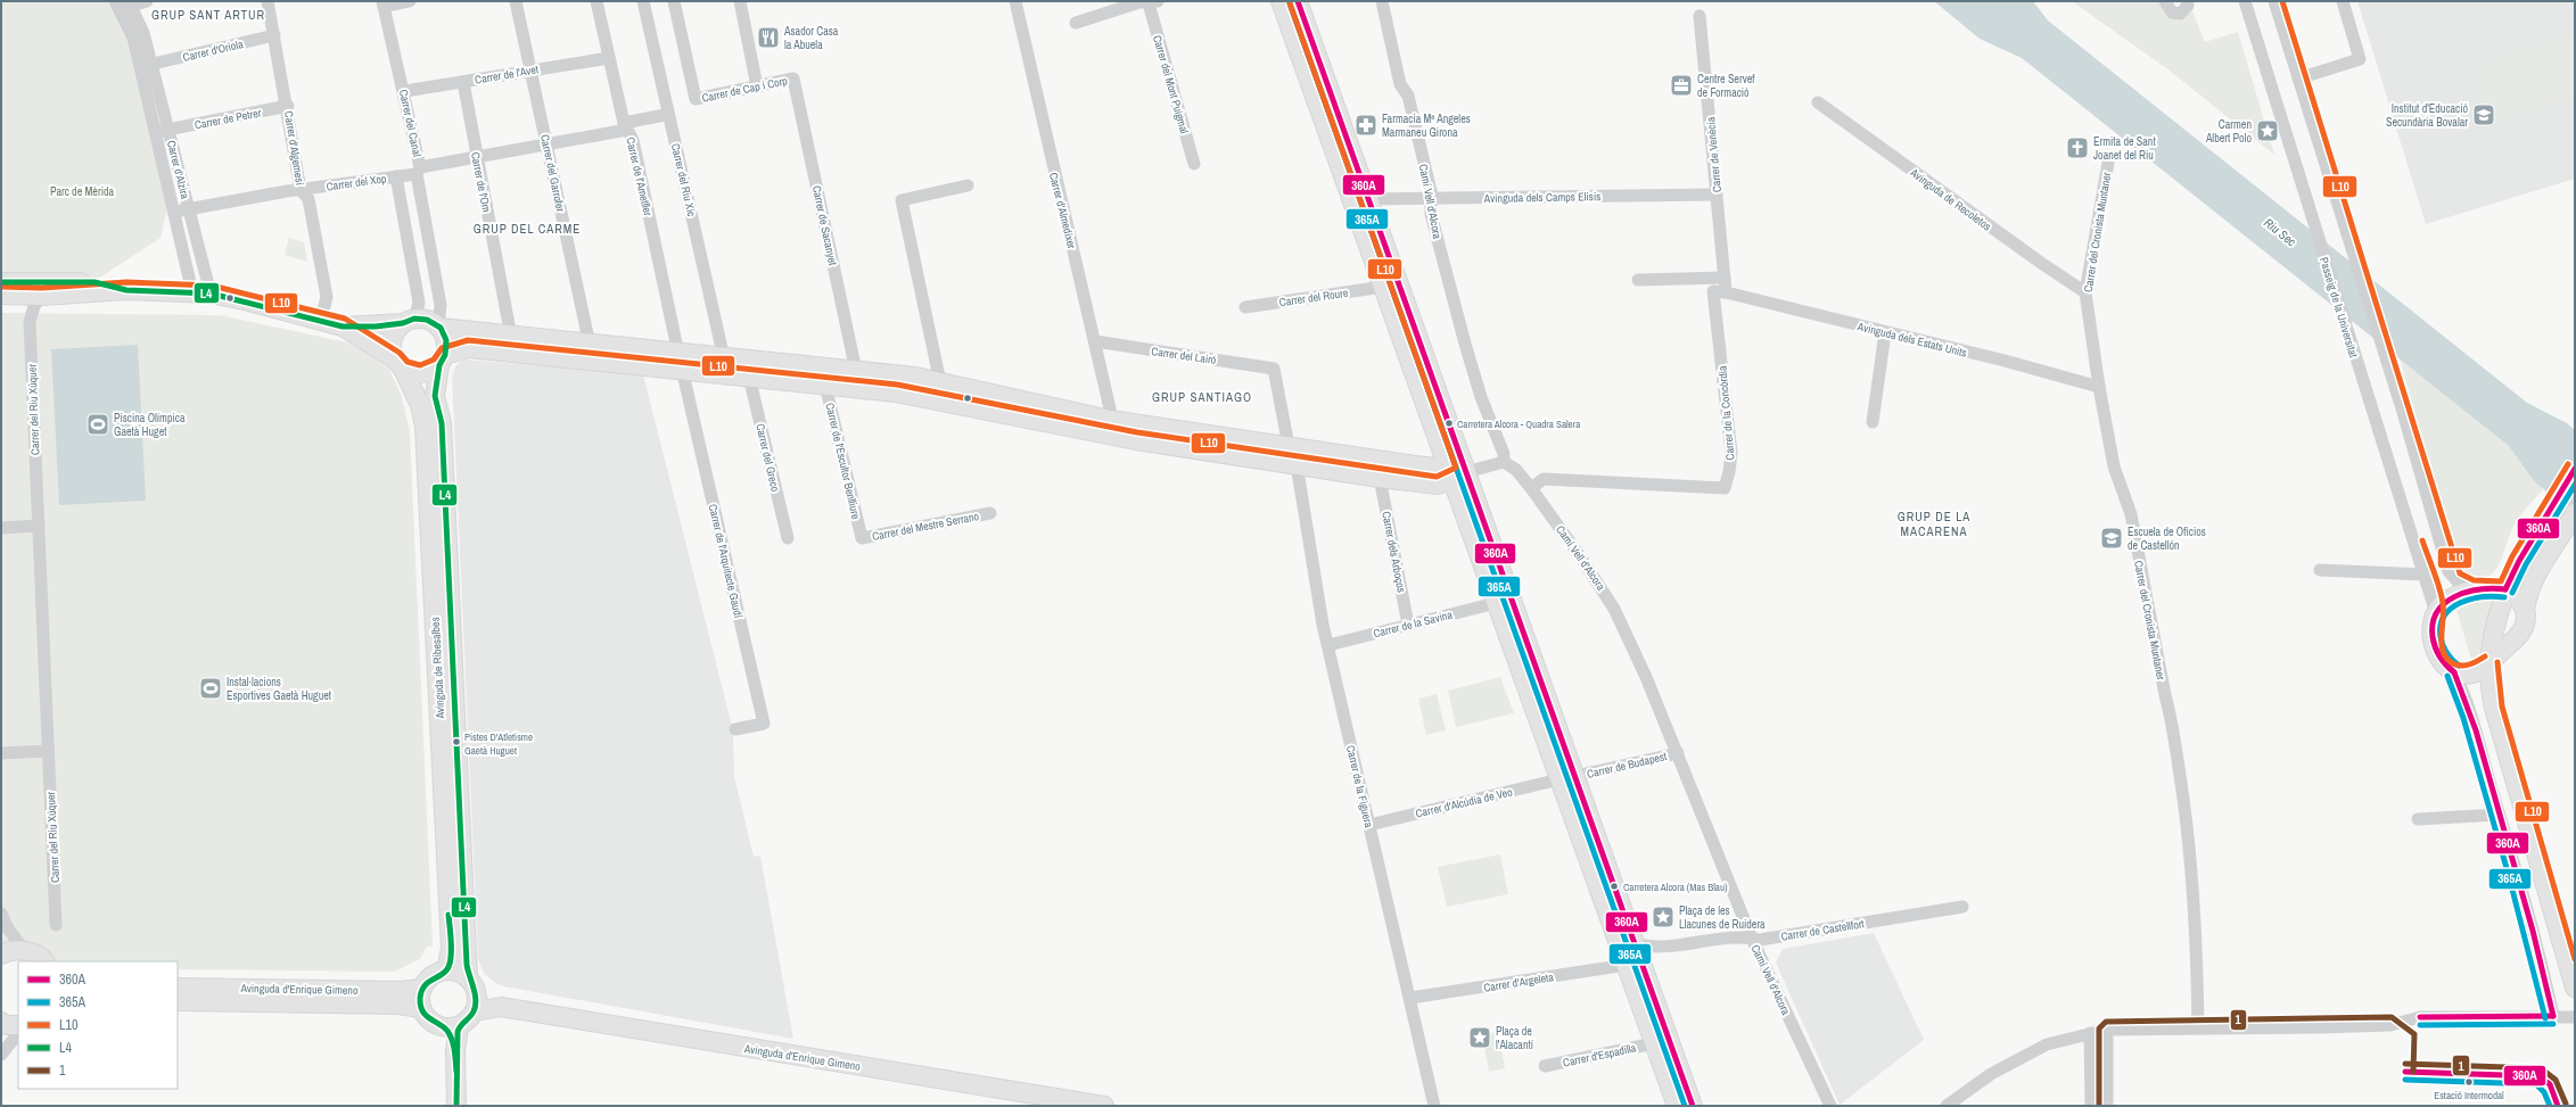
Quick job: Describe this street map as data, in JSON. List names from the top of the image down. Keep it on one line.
{"streets":{"street":["Carrer d'Oriola","Carrer de l'Avet","Carrer del Mont Puigmal","Carrer de Cap i Corp","Carrer de Petrer","Carrer del Canal","Carrer d'Algemesí","Carrer de Venècia","Carrer d'Alzira","Carrer del Garrofer","Carrer de l'Ametller","Carrer del Riu Xic","Carrer del Xop","Carrer de l'Om","Avinguda dels Camps Elisis","Avinguda de Recoletos","Camí Vell d'Alcora","Carrer d'Almedíxer","Carrer de Sacanyet","Carrer del Cronista Muntaner","Carrer del Roure","Passeig de la Universitat","Avinguda dels Estats Units","Carrer del Lairó","Carrer del Riu Xúquer","Carrer de la Concòrdia","Carrer del Greco","Carrer de l'Escultor Benlliure","Carrer del Mestre Serrano","Carrer dels Arboços","Carrer de l'Arquitecte Gaudí","Carrer de la Savina","Avinguda de Ribesalbes","Carrer de Budapest","Carrer de la Figuera","Carrer d'Alcúdia de Veo","Carrer de Castellfort","Carrer d'Argeleta","Avinguda d'Enrique Gimeno","Carrer d'Espadilla"]},"crossings":[["Carrer d'Oriola","Carrer d'Algemesí"],["Carrer d'Oriola","Carrer d'Alzira"],["Carrer de l'Avet","Carrer del Canal"],["Carrer de l'Avet","Carrer del Garrofer"],["Carrer de l'Avet","Carrer de l'Ametller"],["Carrer de l'Avet","Carrer de l'Om"],["Carrer de Cap i Corp","Carrer de Sacanyet"],["Carrer de Petrer","Carrer d'Algemesí"],["Carrer de Petrer","Carrer d'Alzira"],["Carrer del Canal","Carrer del Xop"],["Carrer del Canal","Avinguda de Ribesalbes"],["Carrer d'Algemesí","Carrer del Xop"],["Carrer de Venècia","Avinguda dels Camps Elisis"],["Carrer de Venècia","Avinguda dels Estats Units"],["Carrer de Venècia","Carrer de la Concòrdia"],["Carrer d'Alzira","Carrer del Xop"],["Carrer del Garrofer","Carrer del Xop"],["Carrer de l'Ametller","Carrer del Xop"],["Carrer de l'Ametller","Carrer de l'Arquitecte Gaudí"],["Carrer del Xop","Carrer de l'Om"],["Avinguda dels Camps Elisis","Camí Vell d'Alcora"],["Avinguda de Recoletos","Carrer del Cronista Muntaner"],["Camí Vell d'Alcora","Carrer de la Concòrdia"],["Camí Vell d'Alcora","Carrer de Budapest"],["Camí Vell d'Alcora","Carrer de Castellfort"],["Carrer d'Almedíxer","Carrer del Lairó"],["Carrer del Cronista Muntaner","Avinguda dels Estats Units"],["Avinguda dels Estats Units","Carrer de la Concòrdia"],["Carrer de l'Escultor Benlliure","Carrer del Mestre Serrano"],["Carrer dels Arboços","Carrer de la Savina"],["Carrer de la Savina","Carrer de la Figuera"],["Avinguda de Ribesalbes","Avinguda d'Enrique Gimeno"],["Carrer de Budapest","Carrer d'Alcúdia de Veo"],["Carrer de la Figuera","Carrer d'Alcúdia de Veo"],["Carrer de la Figuera","Carrer d'Argeleta"]],"districts":["GRUP SANT ARTUR","GRUP DEL CARME","GRUP SANTIAGO","GRUP DE LA MACARENA"],"water":["Riu Sec"],"parks":["Parc de Mèrida"],"places":{"restaurant":["Asador Casa la Abuela"],"office":["Centre Servef de Formació"],"school or university":["Institut d'Educació Secundària Bovalar","Escuela de Oficios de Castellón"],"pharmacy":["Farmacia Mª Angeles Marmaneu Girona"],"place":["Carmen Albert Polo","Plaça de les Llacunes de Ruidera","Plaça de l'Alacantí"],"church":["Ermita de Sant Joanet del Riu"],"other":["Carretera Alcora - Quadra Salera","Pistes D'Atletisme Gaetà Huguet","Carretera Alcora (Mas Blau)","Estació Intermodal"],"sports":["Piscina Olímpica Gaetà Huget","Instal·lacions Esportives Gaetà Huguet"]},"lines":["transit line 360A","transit line L10","transit line 365A","transit line L4","transit line 1"],"legend":["360A","365A","L10","L4","1"]}
